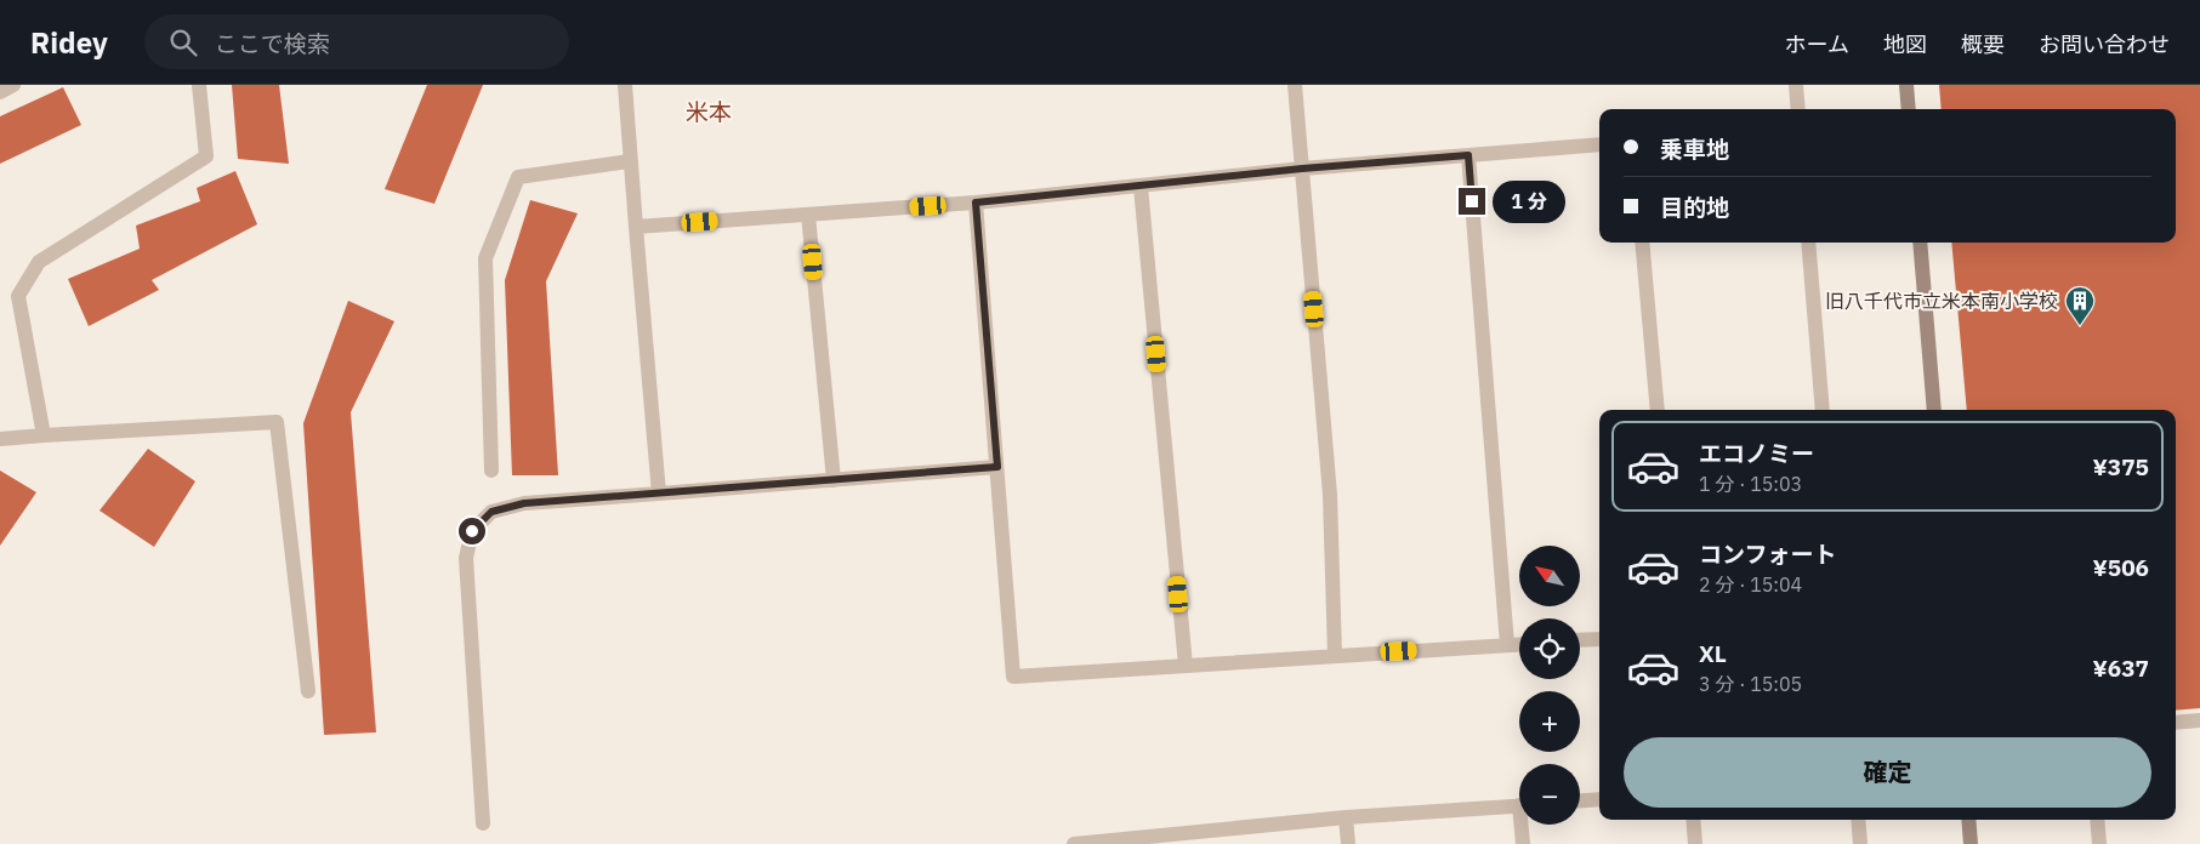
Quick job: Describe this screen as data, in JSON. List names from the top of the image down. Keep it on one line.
{"districts":["米本"],"places":{"building":["旧八千代市立米本南小学校"]},"north":"top left","page":{"header":"Ridey","search":"ここで検索","nav":["ホーム","地図","概要","お問い合わせ"],"banner":["乗車地","目的地"],"bubble":"1 分","list":[{"name":"エコノミー","note":"1 分 · 15:03","value":"¥375"},{"name":"コンフォート","note":"2 分 · 15:04","value":"¥506"},{"name":"XL","note":"3 分 · 15:05","value":"¥637"}],"map_buttons":["+","−"],"buttons":"確定"}}
